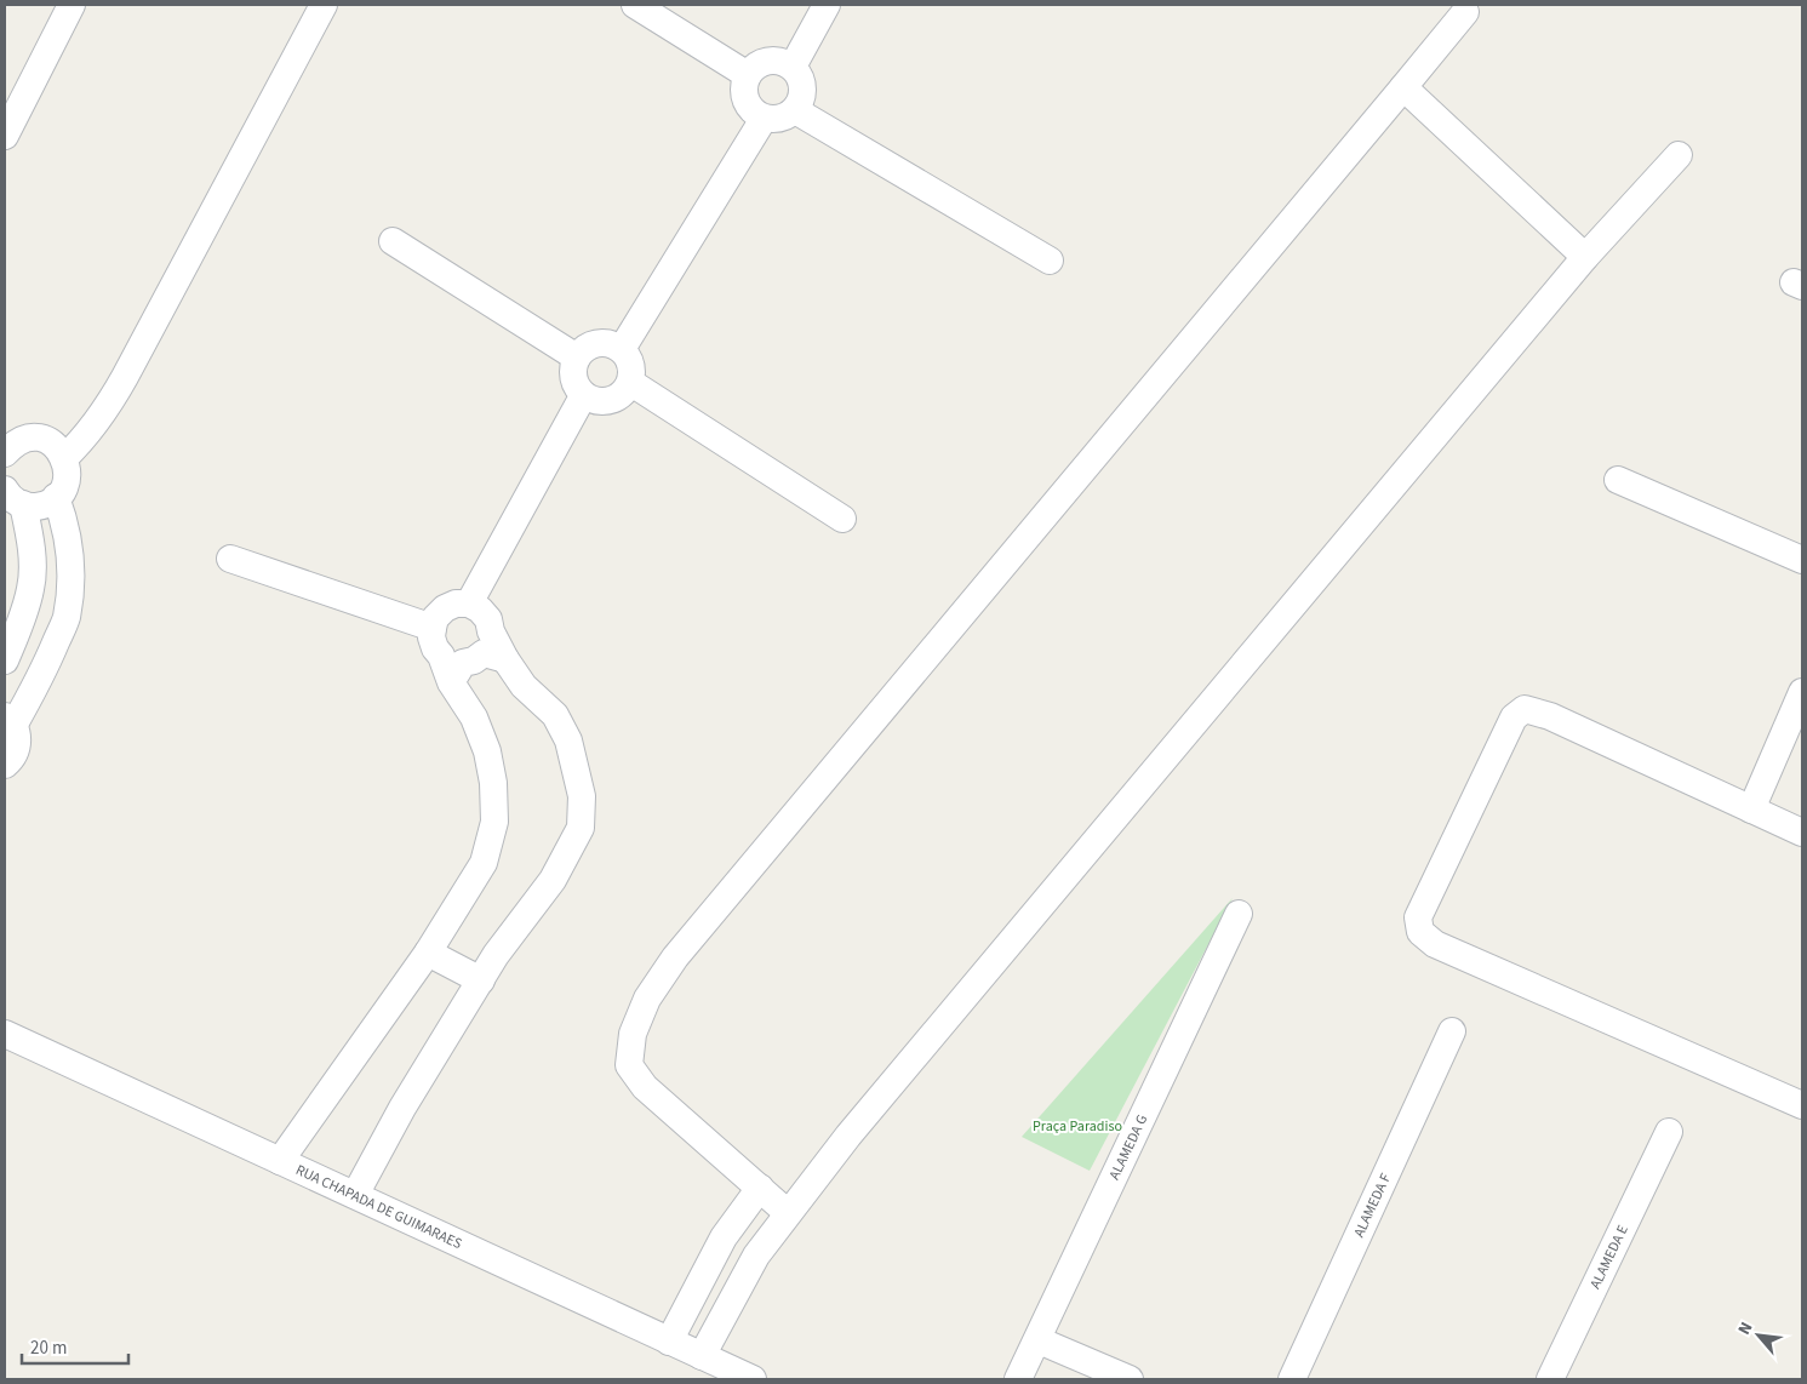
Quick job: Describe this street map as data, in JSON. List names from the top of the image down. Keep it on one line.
{"streets":{"street":["ALAMEDA G","RUA CHAPADA DE GUIMARAES","ALAMEDA F","ALAMEDA E"]},"parks":["Praça Paradiso"],"scale_bar":"20 m","north":"top left"}
